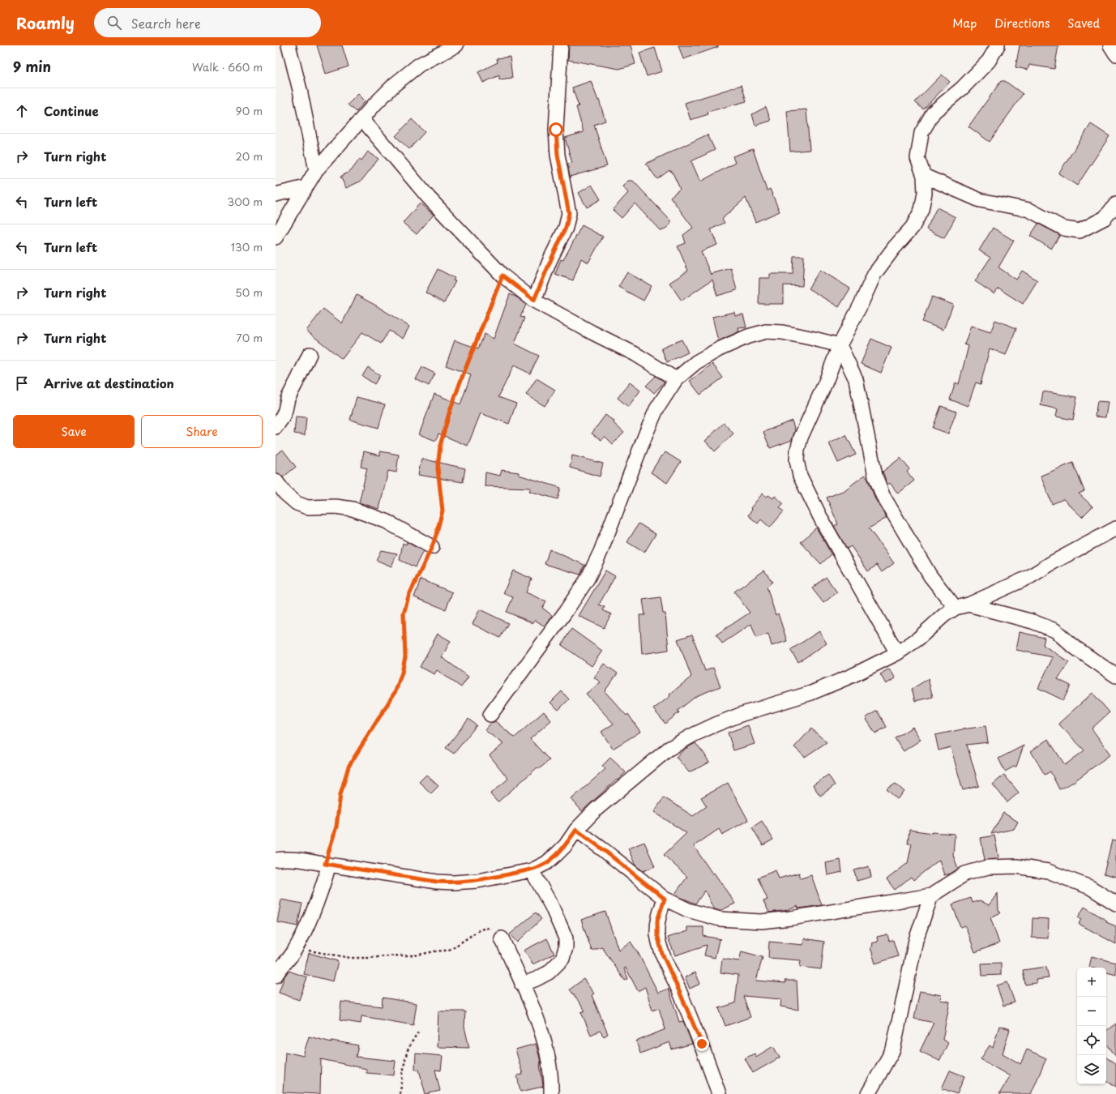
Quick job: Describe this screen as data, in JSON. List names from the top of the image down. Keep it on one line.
{"page":{"header":"Roamly","search":"Search here","nav":["Map","Directions","Saved"],"heading":["9 min","Walk · 660 m"],"list":[["Continue","90 m"],["Turn right","20 m"],["Turn left","300 m"],["Turn left","130 m"],["Turn right","50 m"],["Turn right","70 m"],"Arrive at destination"],"buttons":["Save","Share"],"map_buttons":["+","−"]}}
